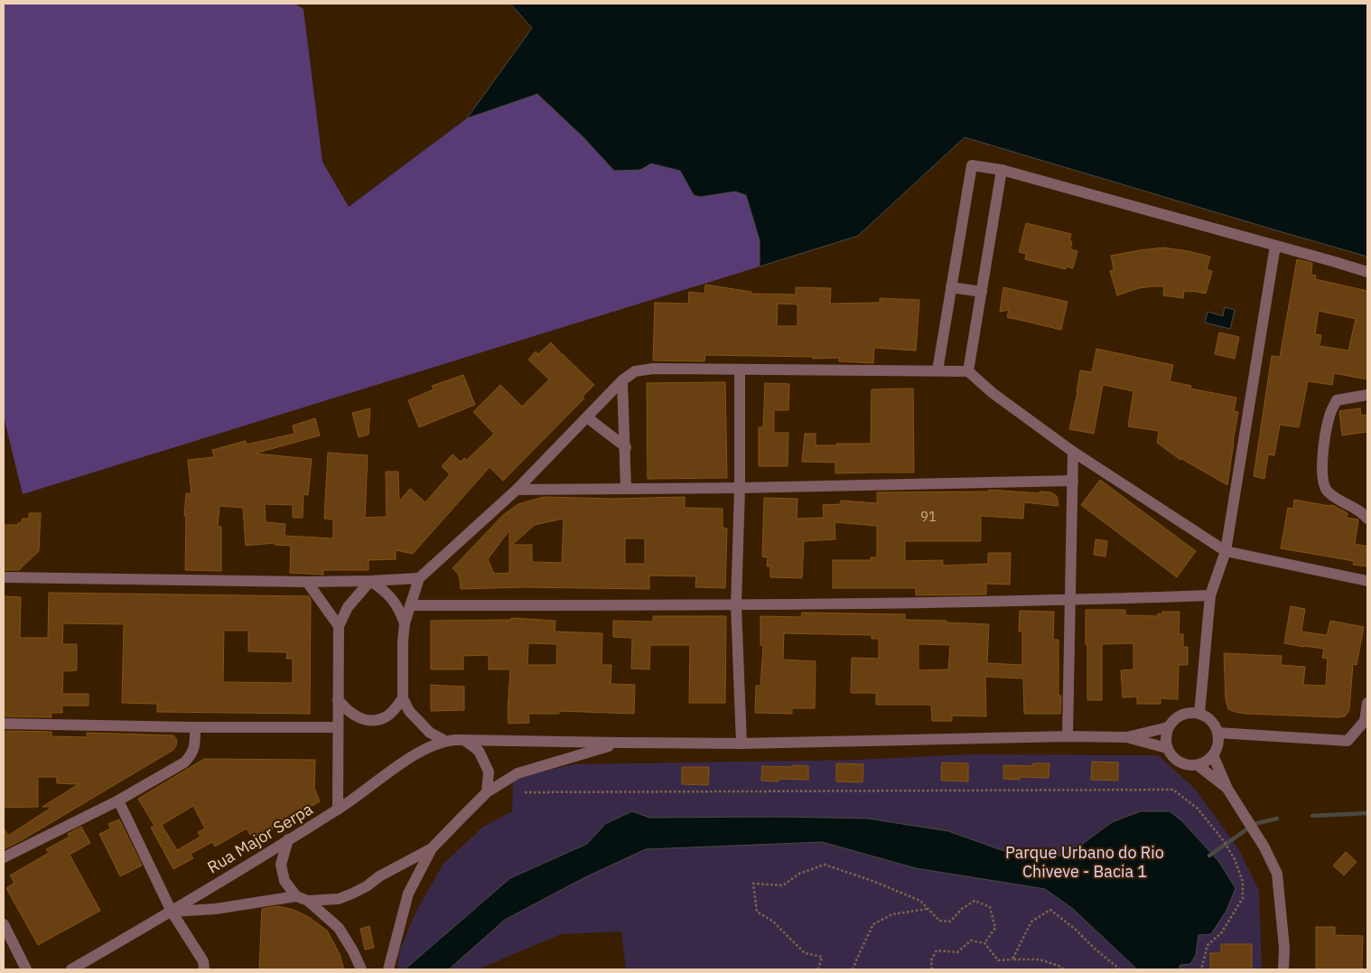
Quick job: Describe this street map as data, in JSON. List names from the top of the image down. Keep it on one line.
{"streets":{"street":["Rua Major Serpa"]},"parks":["Parque Urbano do Rio Chiveve - Bacia 1"],"house_numbers":["91"]}
